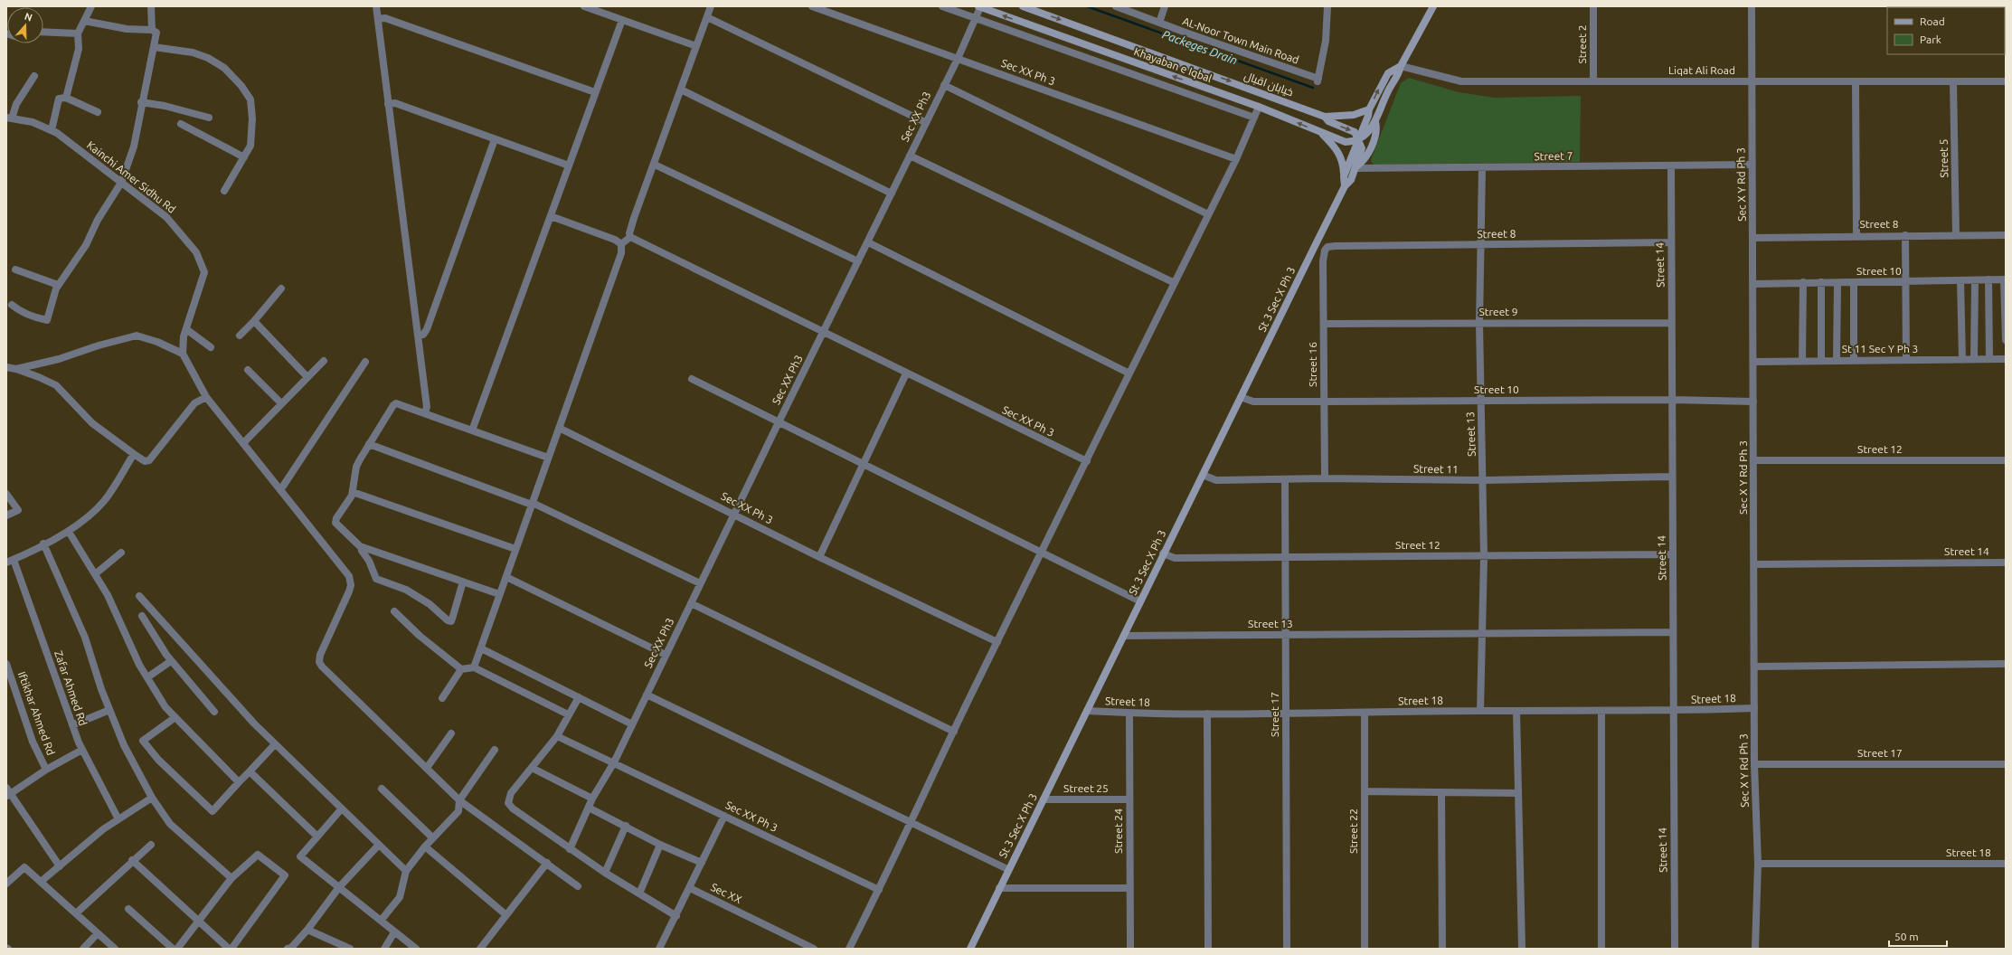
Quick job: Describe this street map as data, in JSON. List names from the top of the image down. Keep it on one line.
{"streets":{"main road":["Khayaban e Iqbal","خیابان اقبال","St 3 Sec X Ph 3"],"street":["AL-Noor Town Main Road","Street 2","Liqat Ali Road","Sec XX Ph 3","Sec XX Ph3","Street 7","Street 5","Kainchi Amer Sidhu Rd","Sec X Y Rd Ph 3","Street 8","Street 14","Street 10","Street 9","St 11 Sec Y Ph 3","Street 16","Street 13","Street 12","Street 11","Zafar Ahmed Rd","Street 18","Iftikhar Ahmed Rd","Street 17","Street 25","Street 24","Street 22","Sec XX"]},"crossings":[["Street 2","Liqat Ali Road"],["Khayaban e Iqbal","خیابان اقبال"],["Khayaban e Iqbal","Sec XX Ph3"],["Khayaban e Iqbal","St 3 Sec X Ph 3"],["Liqat Ali Road","Street 5"],["Liqat Ali Road","Sec X Y Rd Ph 3"],["Sec XX Ph 3","Sec XX Ph3"],["خیابان اقبال","St 3 Sec X Ph 3"],["Street 7","Sec X Y Rd Ph 3"],["Street 7","Street 14"],["Street 7","St 3 Sec X Ph 3"],["Street 7","Street 13"],["Street 5","Street 8"],["Sec X Y Rd Ph 3","Street 8"],["Sec X Y Rd Ph 3","Street 14"],["Sec X Y Rd Ph 3","Street 10"],["Sec X Y Rd Ph 3","St 11 Sec Y Ph 3"],["Sec X Y Rd Ph 3","Street 12"],["Sec X Y Rd Ph 3","Street 18"],["Sec X Y Rd Ph 3","Street 17"],["Street 8","Street 14"],["Street 8","Street 16"],["Street 8","Street 13"],["Street 14","Street 10"],["Street 14","Street 9"],["Street 14","Street 13"],["Street 14","Street 12"],["Street 14","Street 11"],["Street 14","Street 18"],["Street 10","St 3 Sec X Ph 3"],["Street 10","Street 16"],["Street 10","Street 13"],["St 3 Sec X Ph 3","Street 13"],["St 3 Sec X Ph 3","Street 12"],["St 3 Sec X Ph 3","Street 11"],["St 3 Sec X Ph 3","Street 18"],["St 3 Sec X Ph 3","Street 25"],["Street 9","Street 16"],["Street 9","Street 13"],["Street 16","Street 11"],["Street 13","Street 12"],["Street 13","Street 11"],["Street 13","Street 18"],["Street 13","Street 17"],["Street 12","Street 17"],["Street 11","Street 17"],["Street 18","Street 17"],["Street 18","Street 24"],["Street 18","Street 22"],["Street 25","Street 24"]],"one_way":["Khayaban e Iqbal","خیابان اقبال"],"water":["Packeges Drain"],"legend":["Road","Park"],"scale_bar":"50 m","north":"top"}
